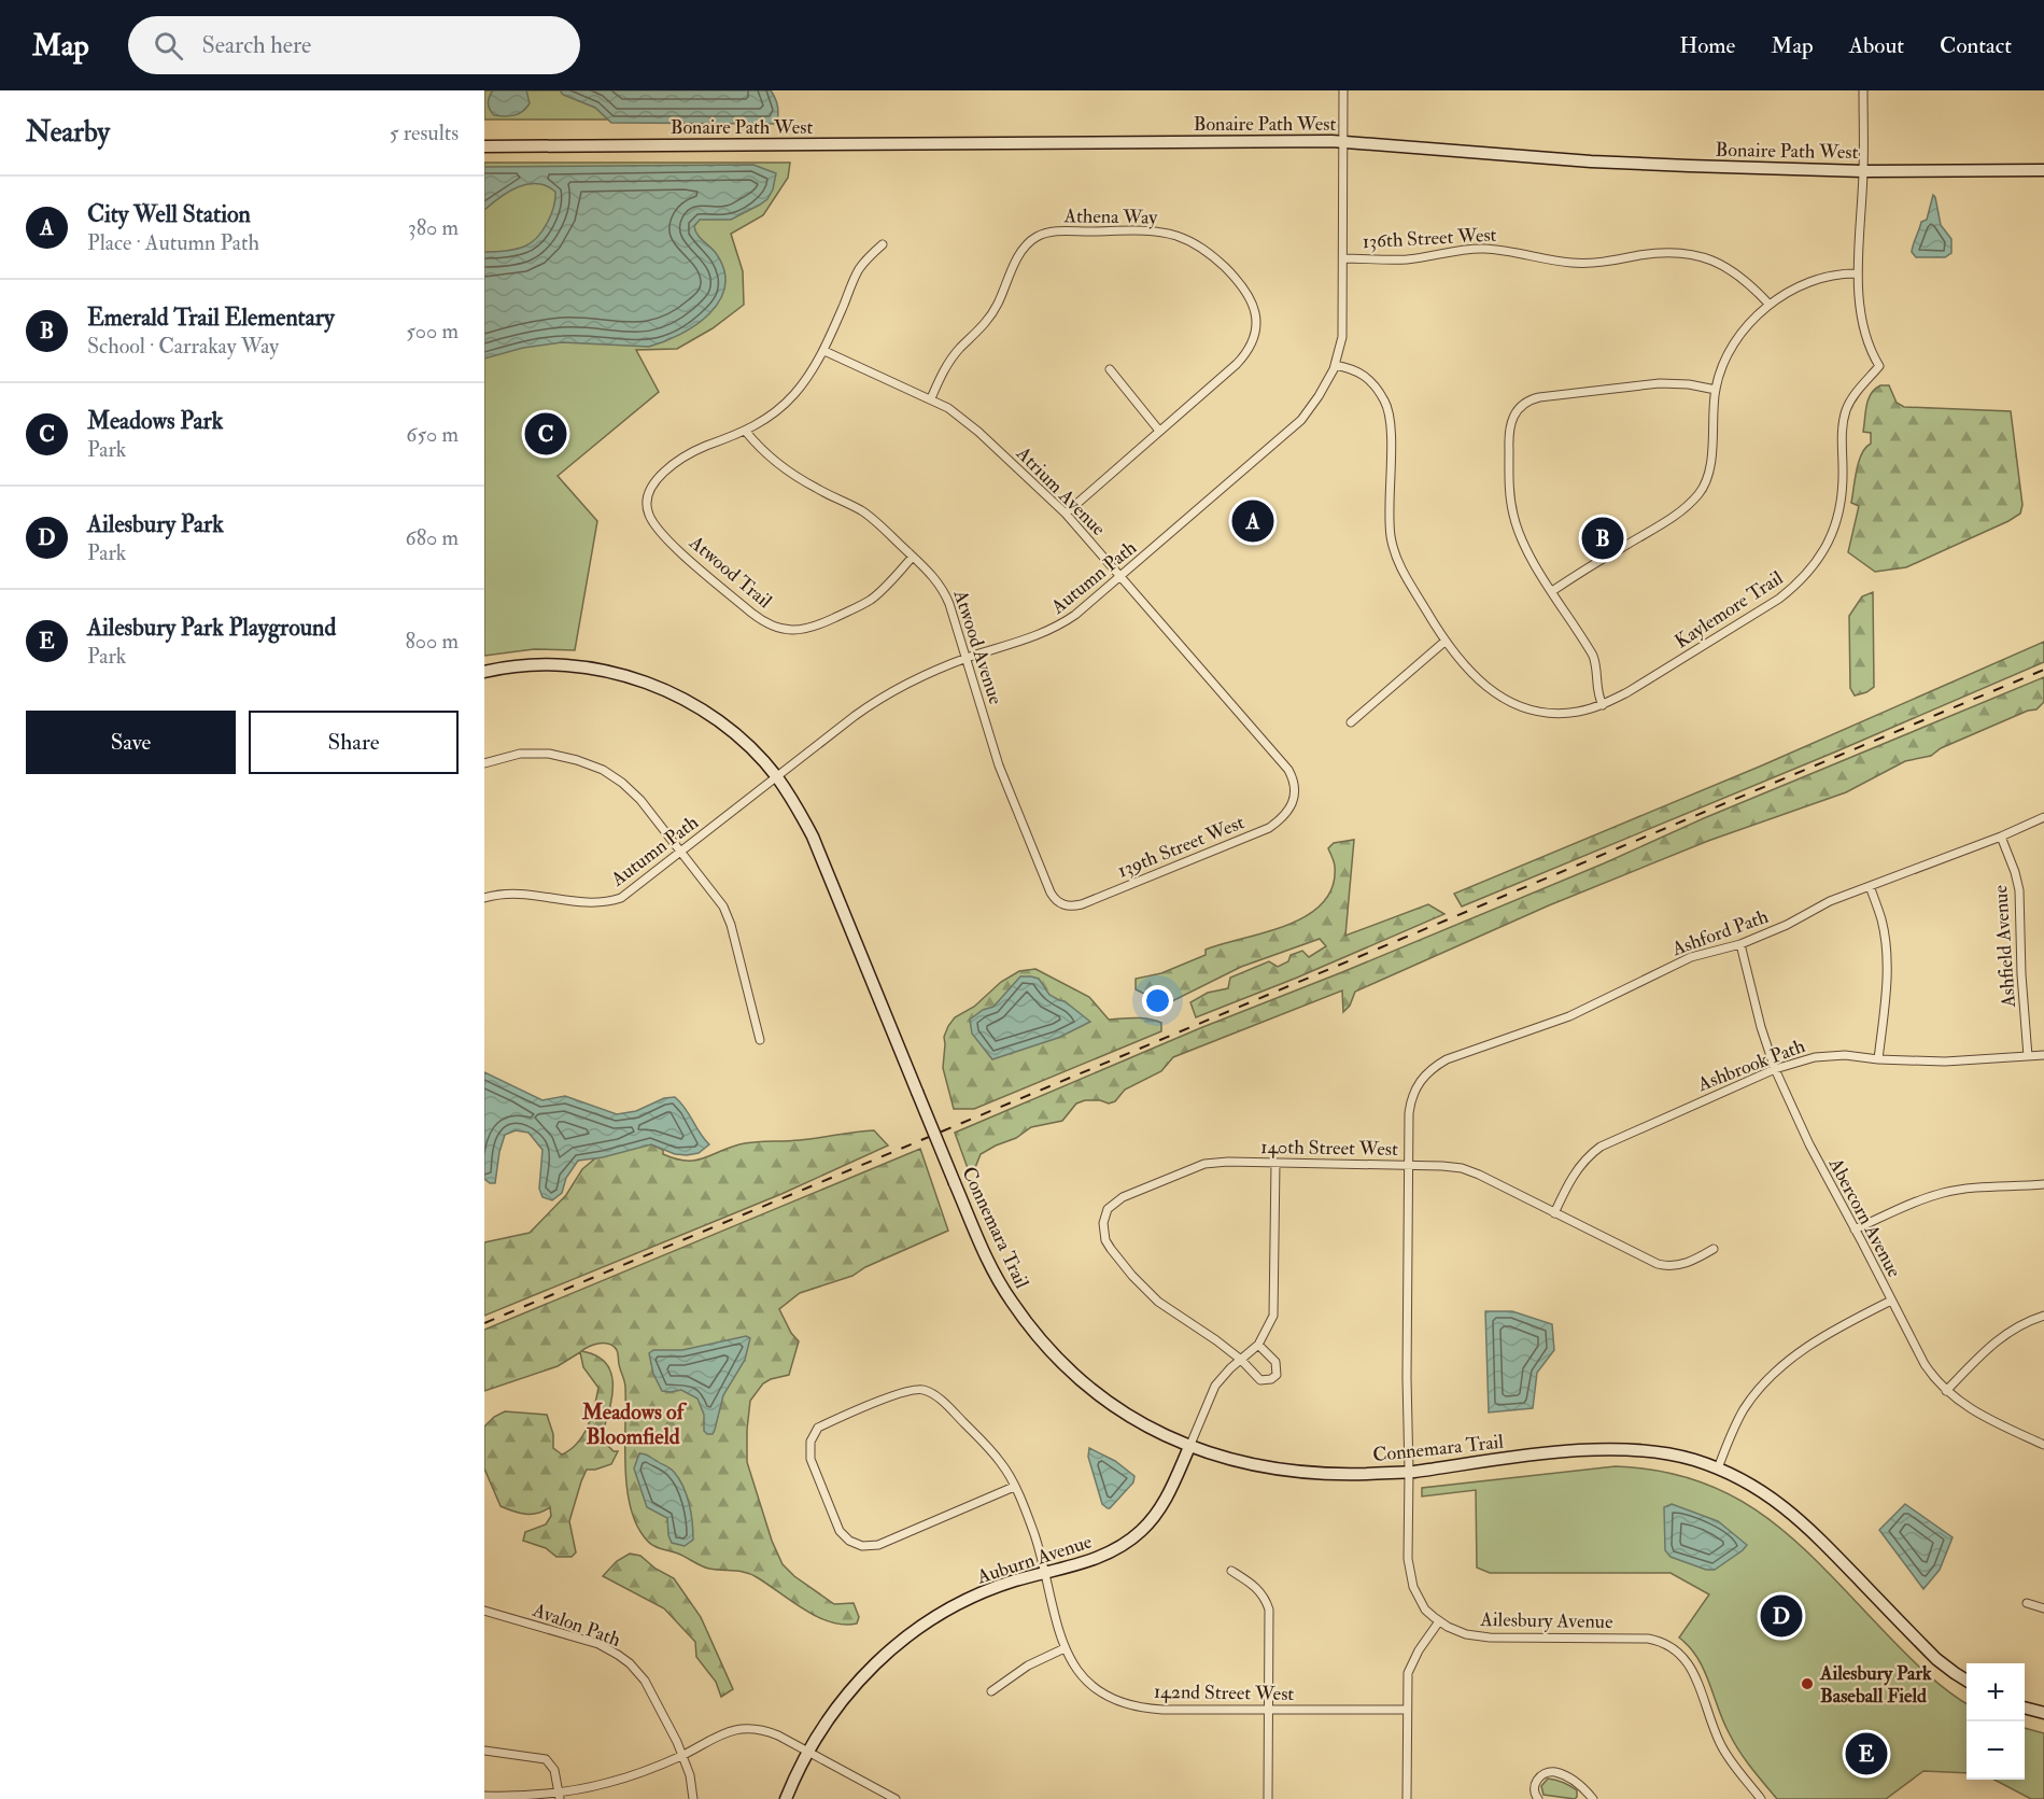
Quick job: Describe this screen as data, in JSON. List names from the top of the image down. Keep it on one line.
{"streets":{"street":["Bonaire Path West","Athena Way","136th Street West","Atrium Avenue","Atwood Trail","Autumn Path","Kaylemore Trail","Atwood Avenue","139th Street West","Ashford Path","Ashfield Avenue","Ashbrook Path","140th Street West","Abercorn Avenue","Connemara Trail","Auburn Avenue","Ailesbury Avenue","Avalon Path","142nd Street West"]},"crossings":[["Bonaire Path West","Autumn Path"],["Athena Way","Atrium Avenue"],["136th Street West","Autumn Path"],["Atrium Avenue","Autumn Path"],["Atrium Avenue","139th Street West"],["Atwood Trail","Atwood Avenue"],["Autumn Path","Kaylemore Trail"],["Autumn Path","Atwood Avenue"],["Autumn Path","Connemara Trail"],["Atwood Avenue","139th Street West"],["Ashford Path","Ashfield Avenue"],["Ashford Path","140th Street West"],["Ashford Path","Abercorn Avenue"],["Ashford Path","Ailesbury Avenue"],["Ashfield Avenue","Ashbrook Path"],["Ashbrook Path","140th Street West"],["Ashbrook Path","Abercorn Avenue"],["140th Street West","Auburn Avenue"],["140th Street West","Ailesbury Avenue"],["Connemara Trail","Auburn Avenue"],["Connemara Trail","Ailesbury Avenue"],["Auburn Avenue","142nd Street West"]],"districts":["Meadows of Bloomfield"],"places":["Ailesbury Park Baseball Field"],"page":{"header":"Map","search":"Search here","nav":["Home","Map","About","Contact"],"heading":["Nearby","5 results"],"list":[{"mark":"A","name":"City Well Station","note":"Place · Autumn Path","value":"380 m"},{"mark":"B","name":"Emerald Trail Elementary","note":"School · Carrakay Way","value":"500 m"},{"mark":"C","name":"Meadows Park","note":"Park","value":"650 m"},{"mark":"D","name":"Ailesbury Park","note":"Park","value":"680 m"},{"mark":"E","name":"Ailesbury Park Playground","note":"Park","value":"800 m"}],"pins":["C","A","B","D","E"],"buttons":["Save","Share"],"map_buttons":["+","−"]}}
